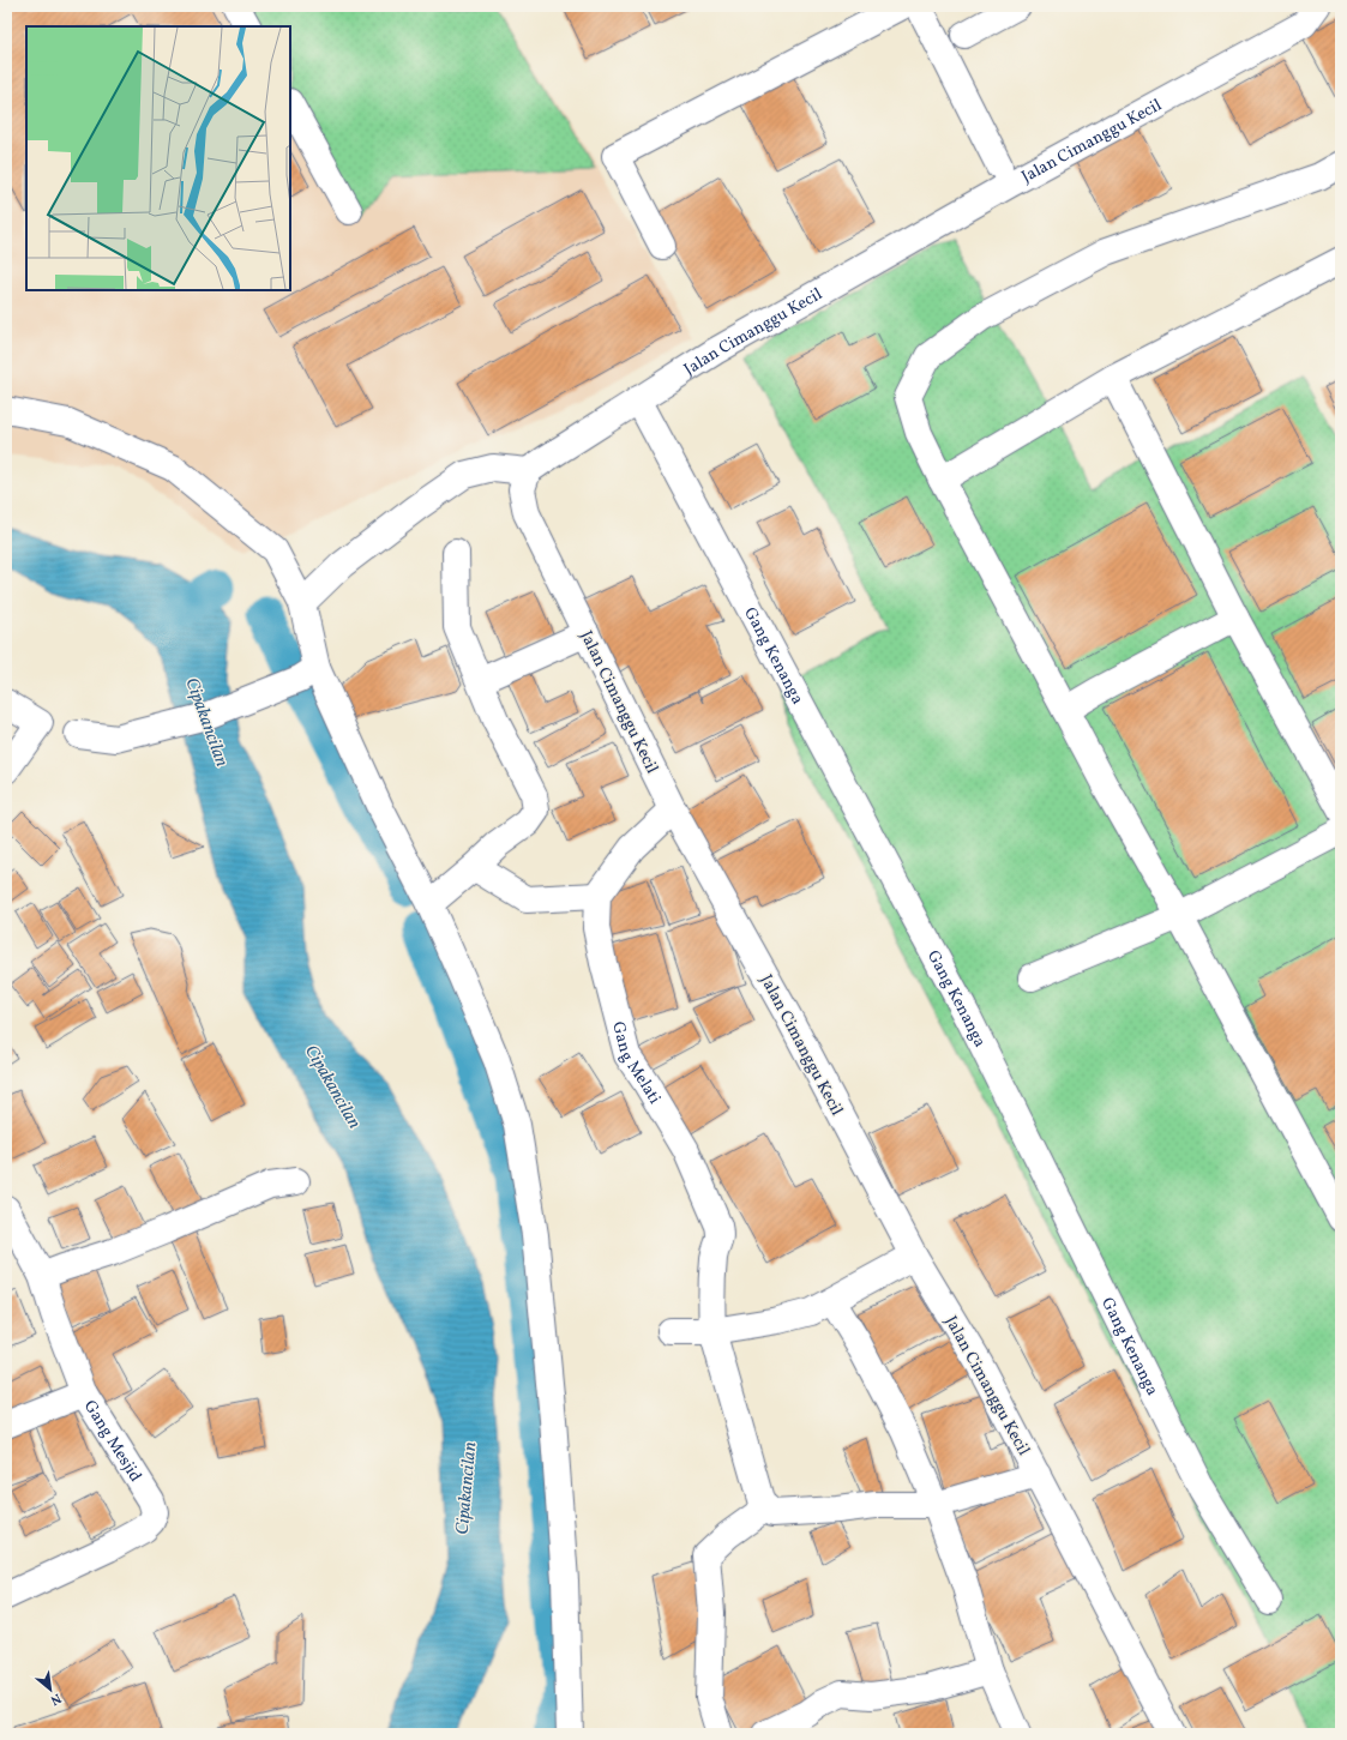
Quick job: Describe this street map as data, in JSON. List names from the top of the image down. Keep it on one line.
{"streets":{"street":["Jalan Cimanggu Kecil","Gang Kenanga","Gang Melati","Gang Mesjid"]},"crossings":[["Jalan Cimanggu Kecil","Gang Kenanga"]],"water":["Cipakancilan"],"north":"bottom right"}
